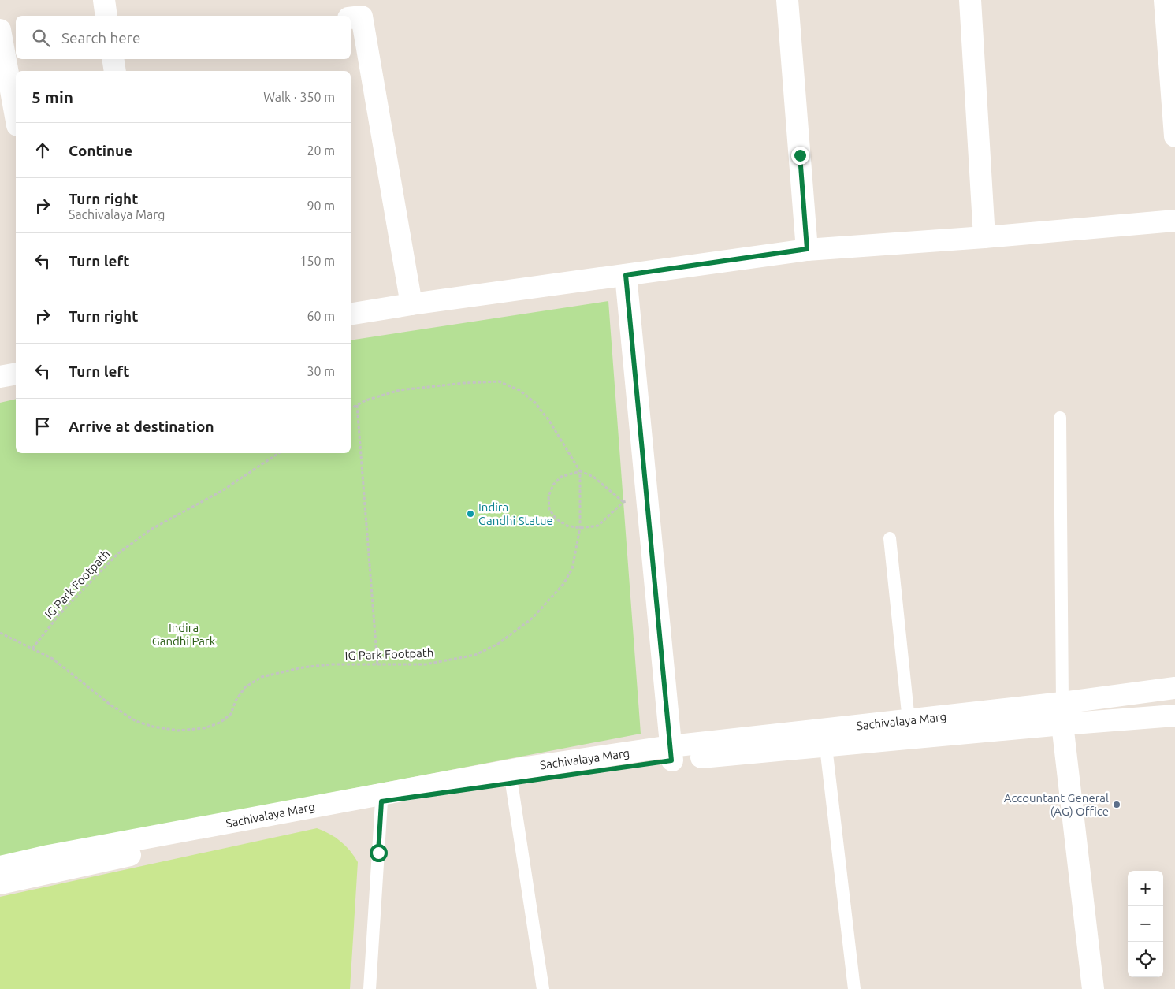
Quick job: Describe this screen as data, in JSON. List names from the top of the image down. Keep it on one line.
{"streets":{"street":["Sachivalaya Marg"],"path":["IG Park Footpath"]},"parks":["Indira Gandhi Park"],"places":["Indira Gandhi Statue","Accountant General (AG) Office"],"page":{"search":"Search here","heading":["5 min","Walk · 350 m"],"list":[["Continue","20 m"],["Turn right","Sachivalaya Marg","90 m"],["Turn left","150 m"],["Turn right","60 m"],["Turn left","30 m"],"Arrive at destination"],"map_buttons":["+","−"]}}
